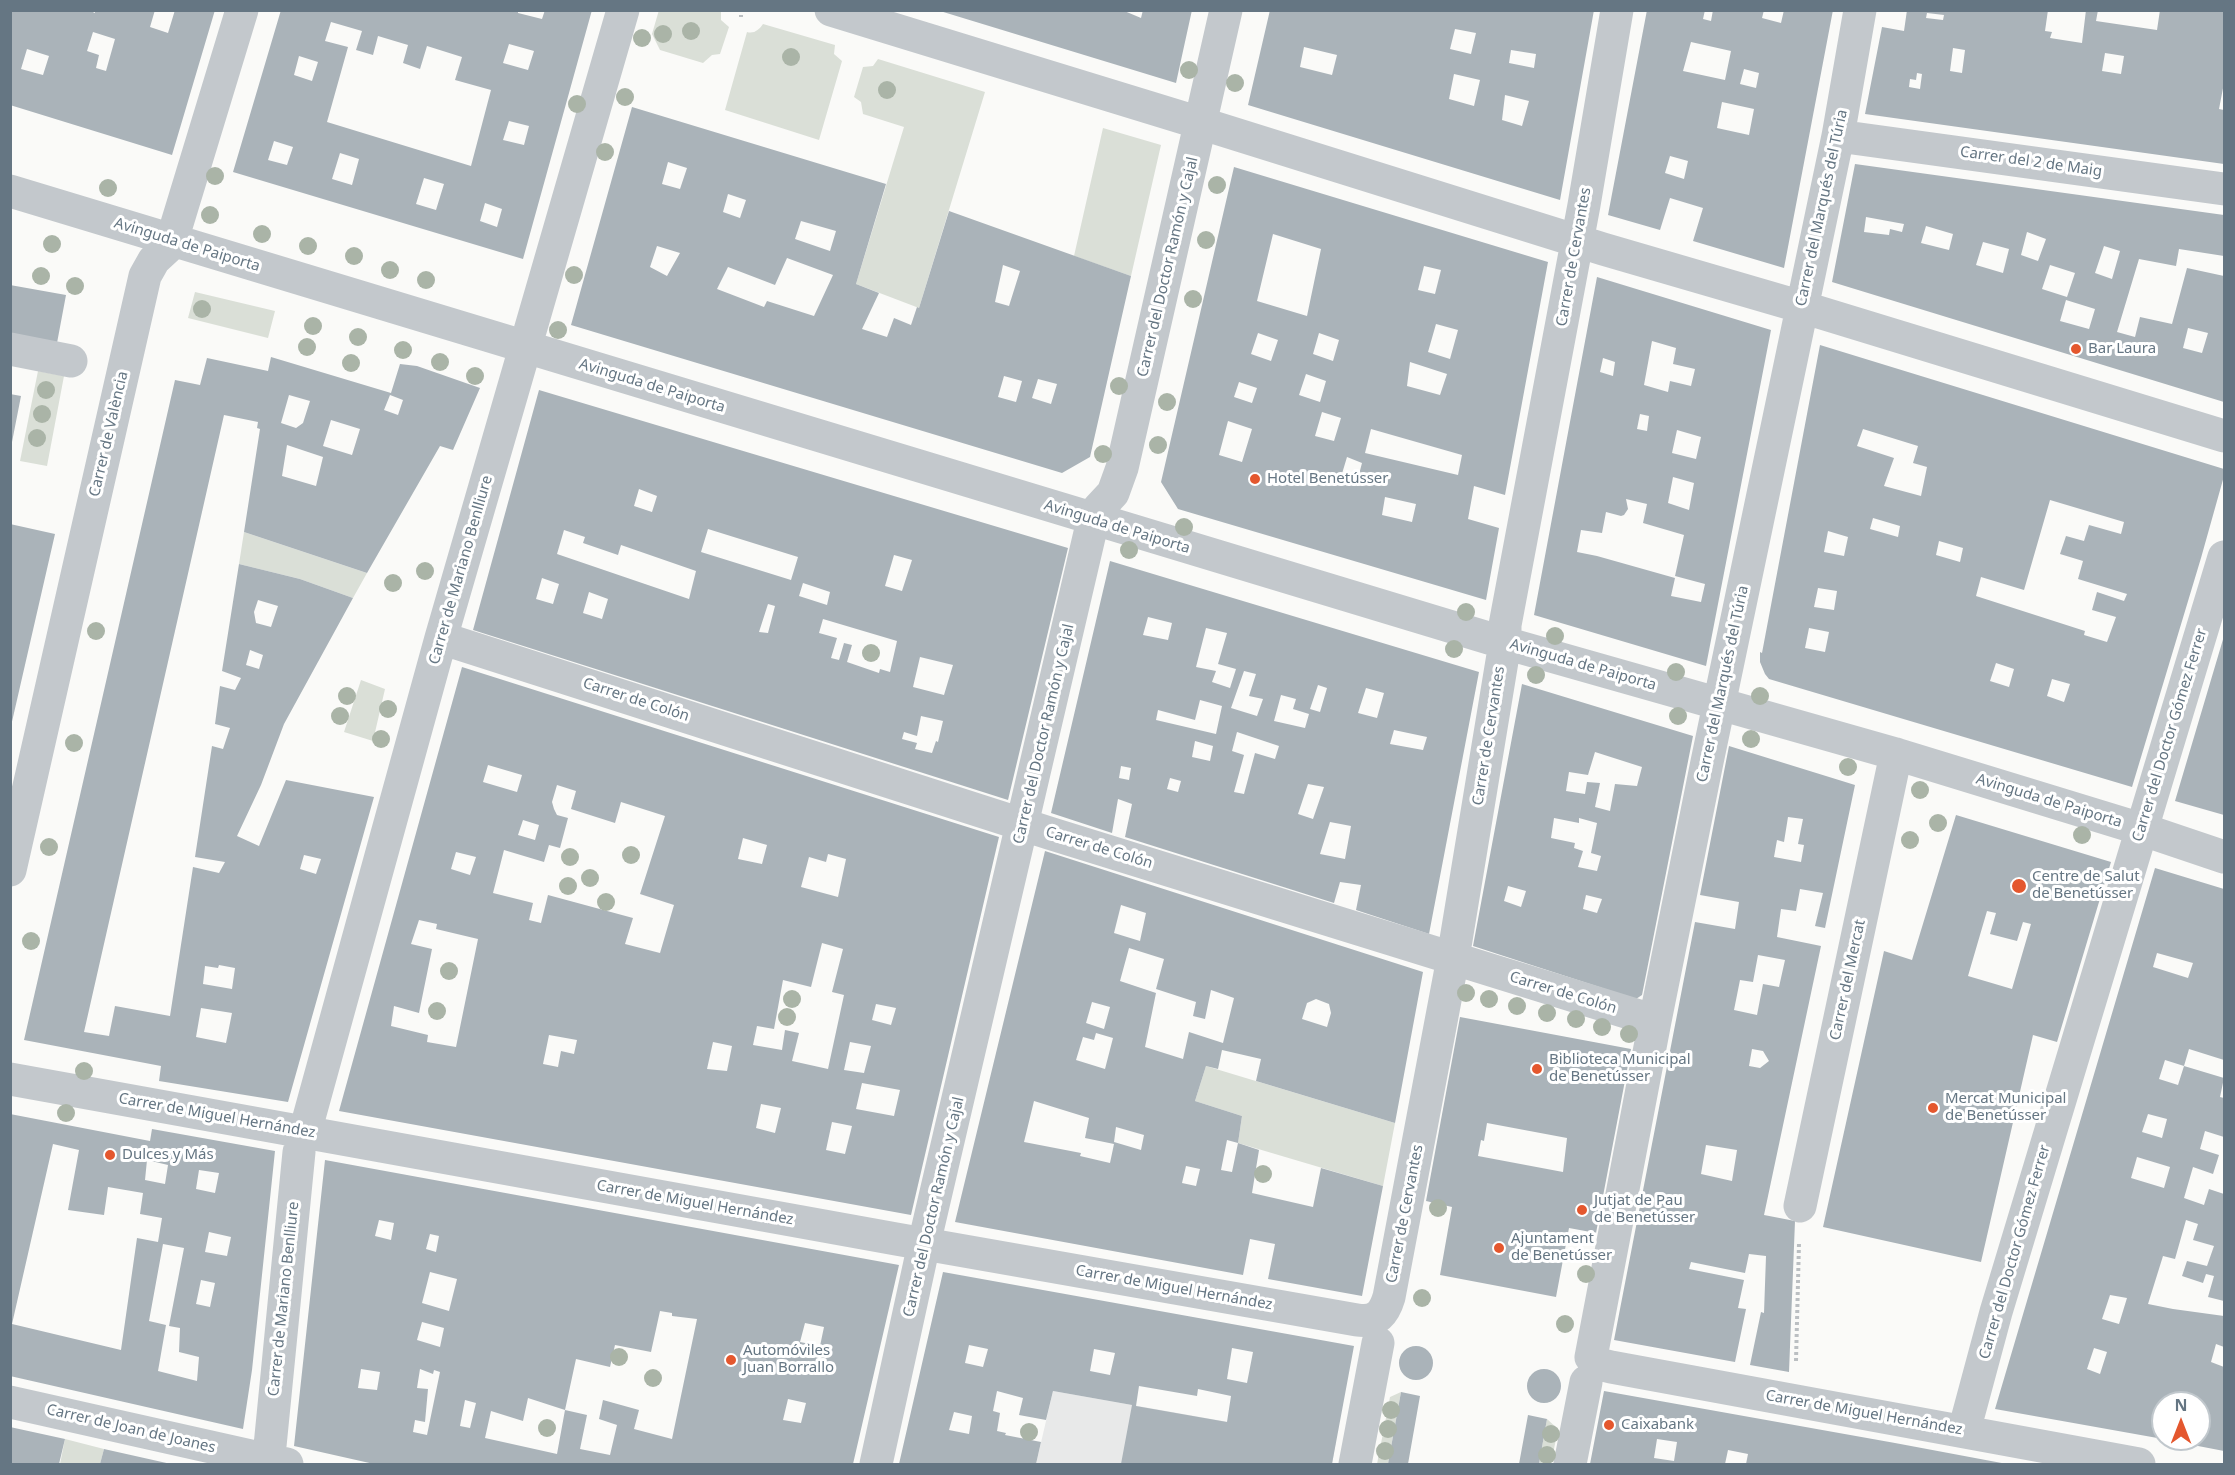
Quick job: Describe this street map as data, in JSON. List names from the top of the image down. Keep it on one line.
{"streets":{"street":["Carrer del 2 de Maig","Carrer del Marqués del Túria","Avinguda de Paiporta","Carrer de Cervantes","Carrer del Doctor Ramón y Cajal","Carrer de València","Carrer de Mariano Benlliure","Carrer de Colón","Carrer del Doctor Gómez Ferrer","Carrer del Mercat","Carrer de Miguel Hernández","Carrer de Joan de Joanes"]},"crossings":[["Carrer del 2 de Maig","Carrer del Marqués del Túria"],["Carrer del Marqués del Túria","Avinguda de Paiporta"],["Carrer del Marqués del Túria","Carrer de Colón"],["Carrer del Marqués del Túria","Carrer de Miguel Hernández"],["Avinguda de Paiporta","Carrer de Cervantes"],["Avinguda de Paiporta","Carrer del Doctor Ramón y Cajal"],["Avinguda de Paiporta","Carrer de València"],["Avinguda de Paiporta","Carrer de Mariano Benlliure"],["Avinguda de Paiporta","Carrer del Doctor Gómez Ferrer"],["Avinguda de Paiporta","Carrer del Mercat"],["Carrer de Cervantes","Carrer de Colón"],["Carrer de Cervantes","Carrer de Miguel Hernández"],["Carrer del Doctor Ramón y Cajal","Carrer de Colón"],["Carrer del Doctor Ramón y Cajal","Carrer de Miguel Hernández"],["Carrer de Mariano Benlliure","Carrer de Colón"],["Carrer de Mariano Benlliure","Carrer de Miguel Hernández"],["Carrer de Mariano Benlliure","Carrer de Joan de Joanes"],["Carrer del Doctor Gómez Ferrer","Carrer de Miguel Hernández"]],"places":["Bar Laura","Hotel Benetússer","Centre de Salut de Benetússer","Biblioteca Municipal de Benetússer","Mercat Municipal de Benetússer","Dulces y Más","Jutjat de Pau de Benetússer","Ajuntament de Benetússer","Automóviles Juan Borrallo","Caixabank"],"north":"top"}
